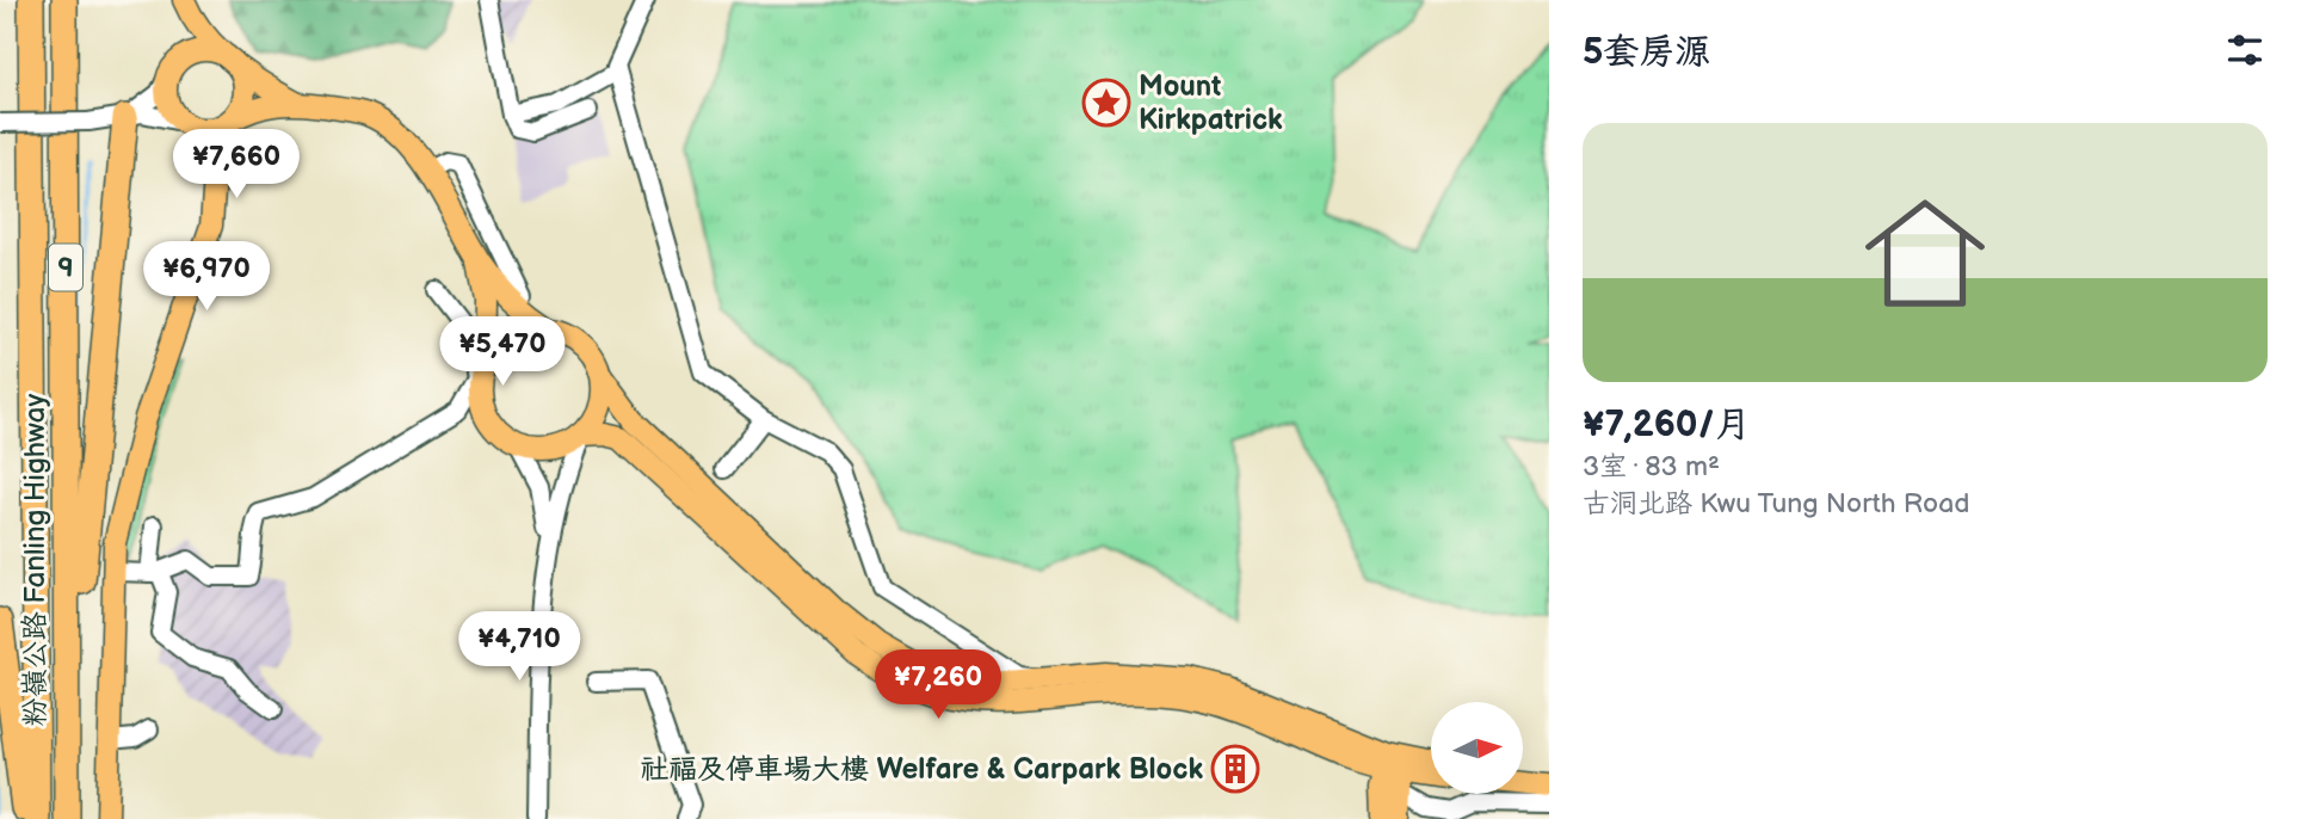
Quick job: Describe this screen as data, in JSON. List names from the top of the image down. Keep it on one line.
{"streets":{"highway":["9","粉嶺公路 Fanling Highway"]},"places":{"place":["Mount Kirkpatrick"],"building":["社福及停車場大樓 Welfare & Carpark Block"]},"north":"right","page":{"heading":"5套房源","list":[{"name":"¥7,260/月","note":"3室 · 83 m² · 古洞北路 Kwu Tung North Road"}],"price":["¥7,660","¥6,970","¥5,470","¥4,710","¥7,260"]}}
